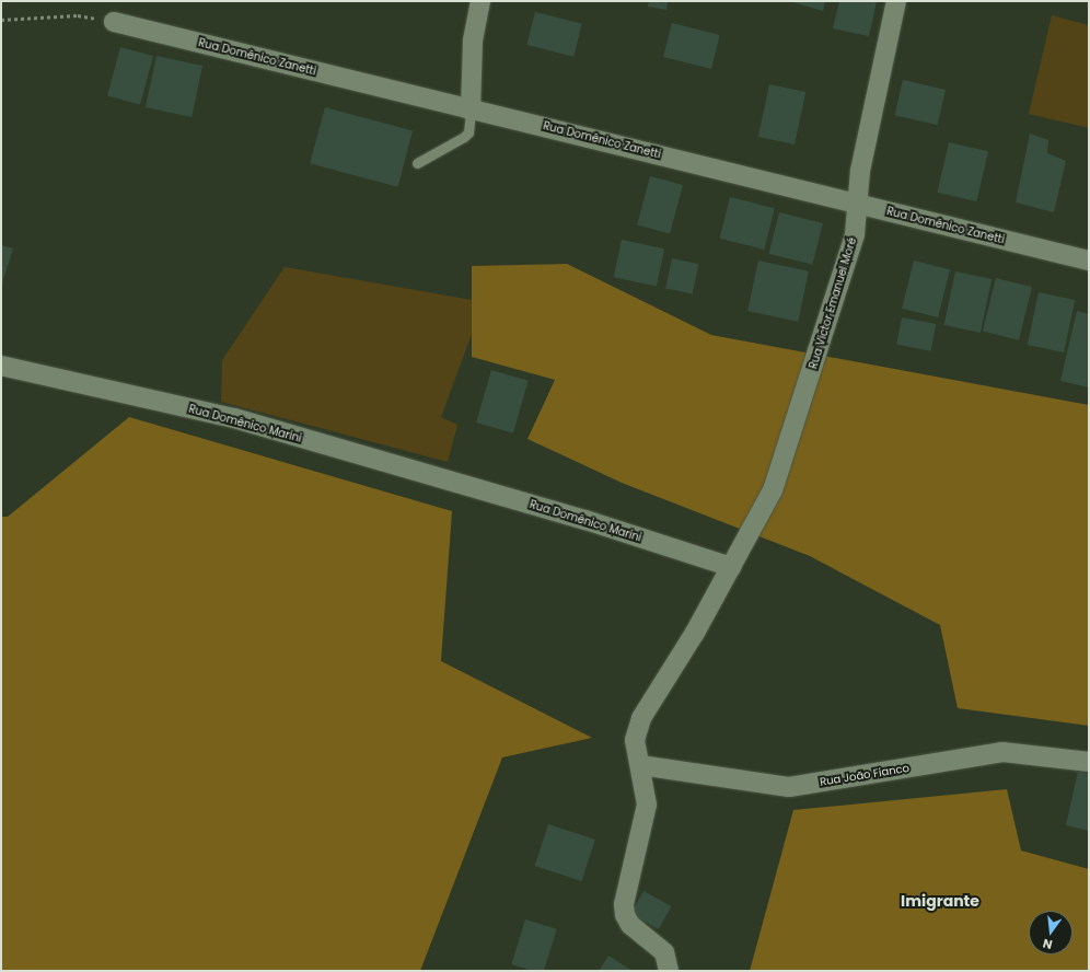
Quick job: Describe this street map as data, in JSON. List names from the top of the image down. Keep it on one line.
{"streets":{"street":["Rua Domênico Zanetti","Rua Victor Emanuel Moré","Rua Domênico Marini","Rua João Fianco"]},"crossings":[["Rua Domênico Zanetti","Rua Victor Emanuel Moré"],["Rua Victor Emanuel Moré","Rua Domênico Marini"]],"districts":["Imigrante"],"north":"bottom"}
